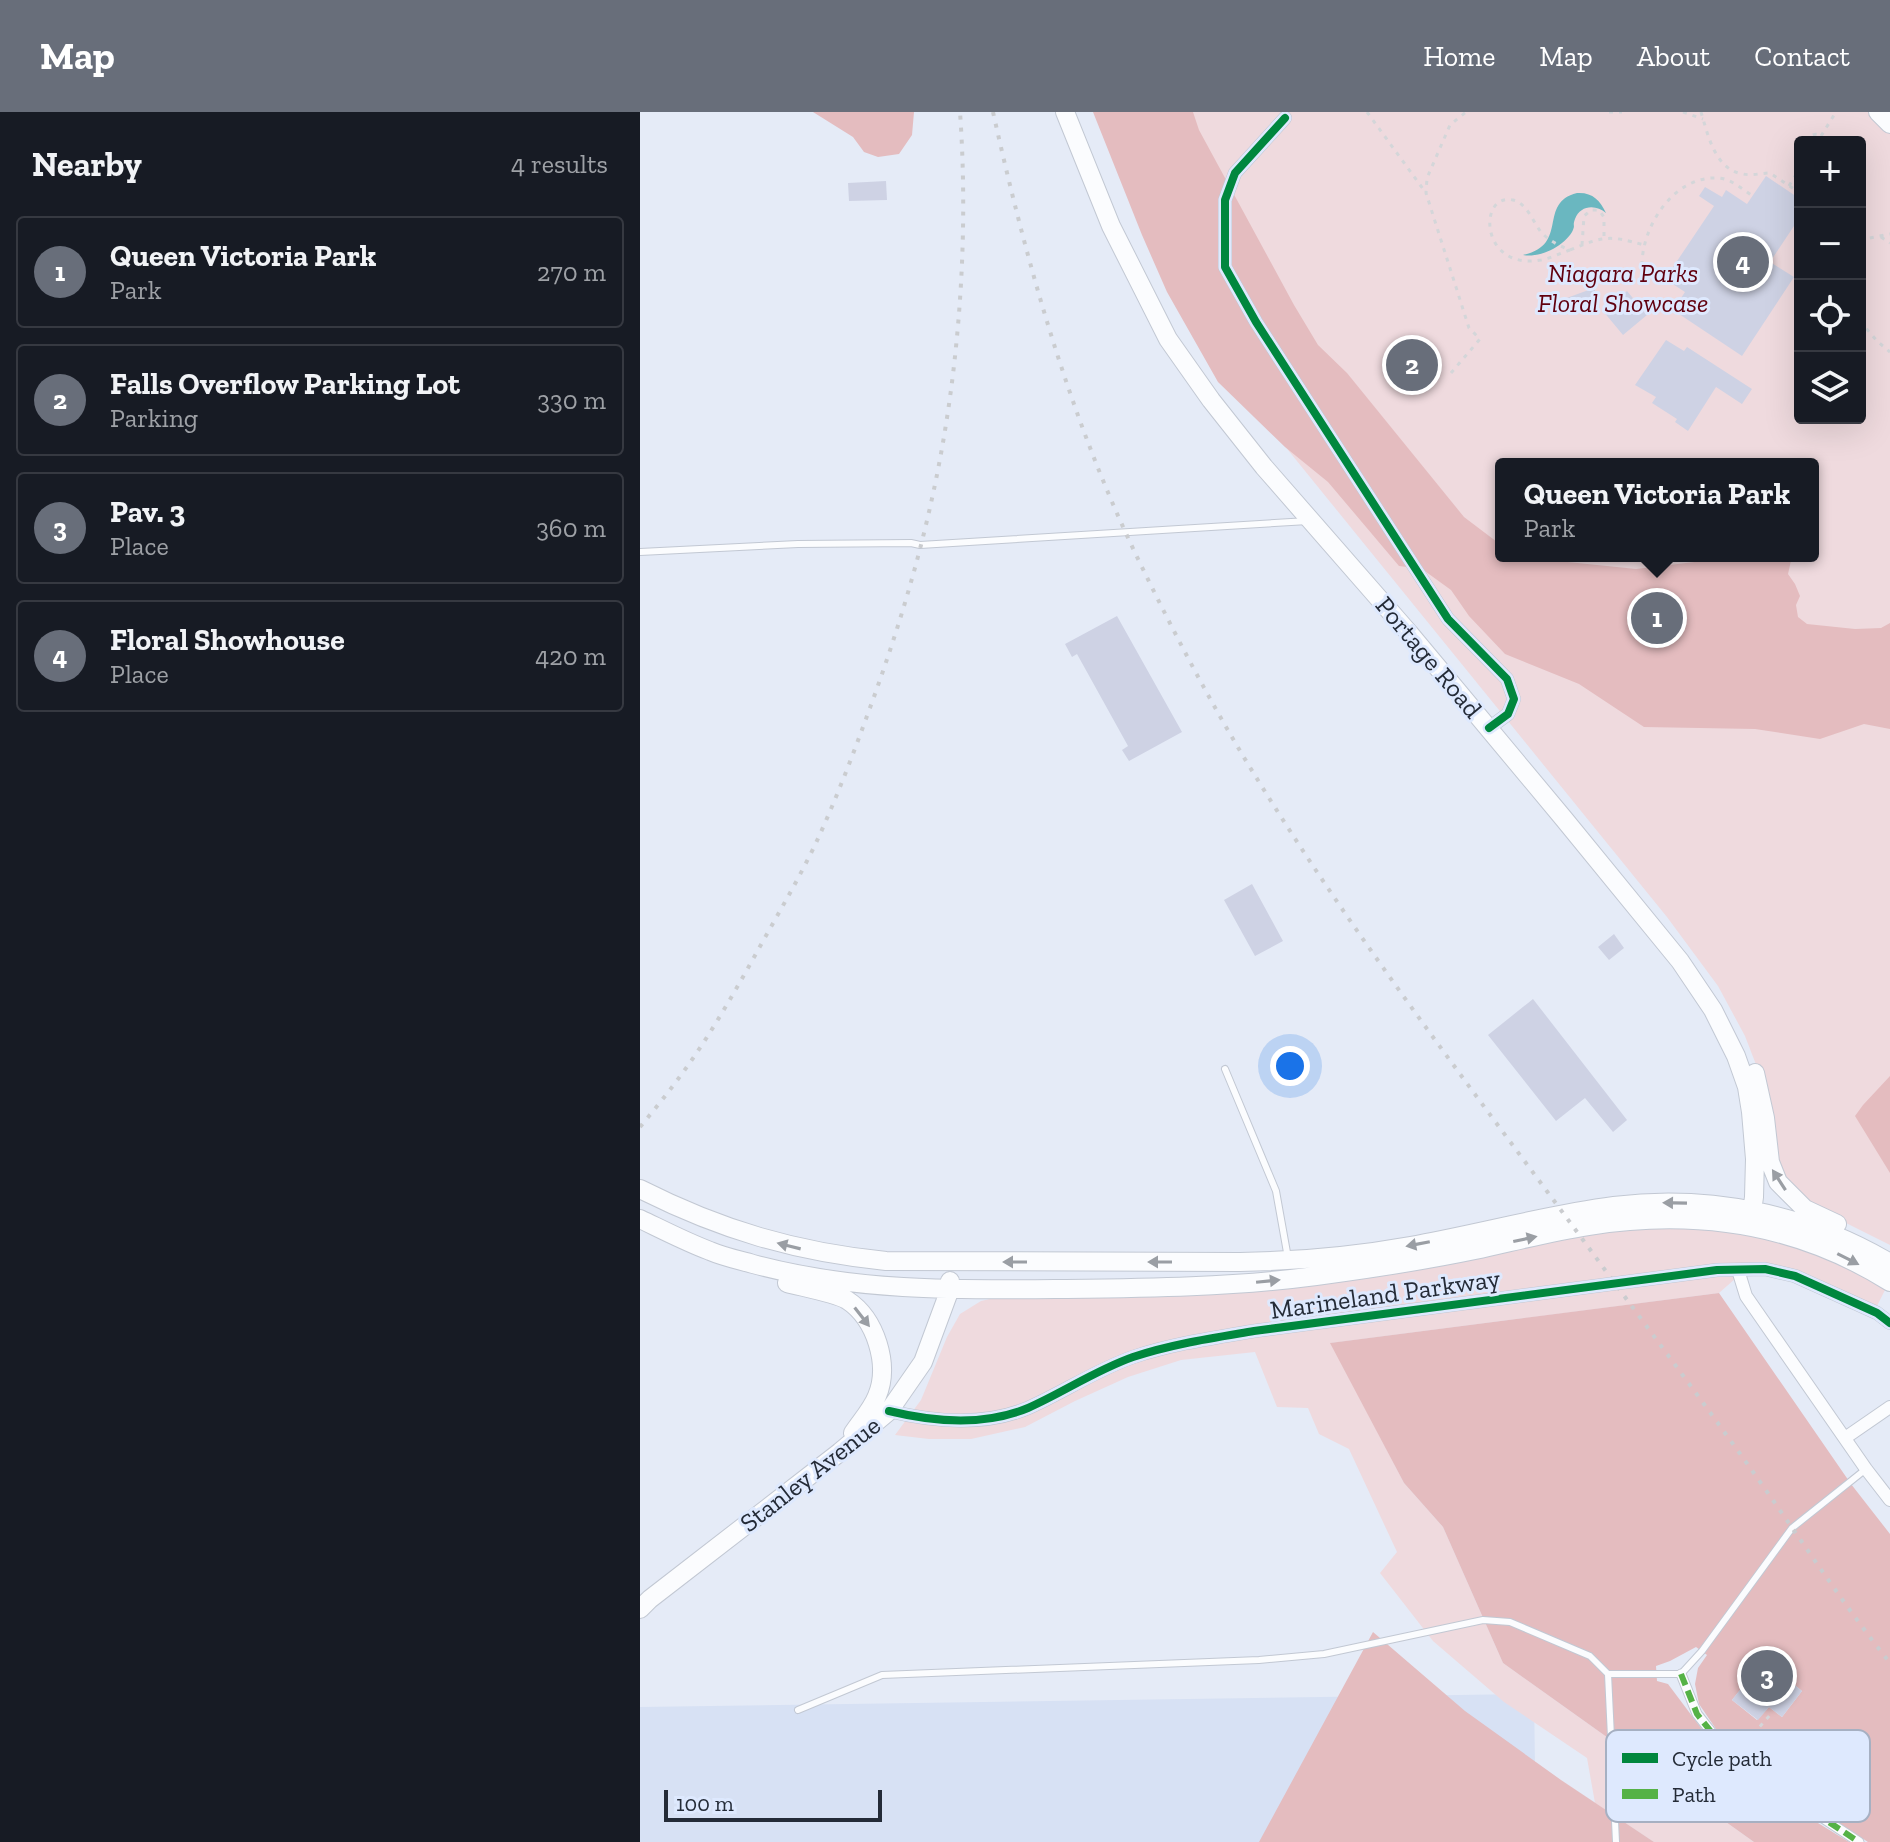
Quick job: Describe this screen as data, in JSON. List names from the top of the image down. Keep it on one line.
{"streets":{"main road":["Portage Road","Marineland Parkway","Stanley Avenue"]},"crossings":[["Portage Road","Marineland Parkway"],["Marineland Parkway","Stanley Avenue"]],"parks":["Niagara Parks Floral Showcase"],"legend":["Cycle path","Path"],"scale_bar":"100 m","page":{"header":"Map","nav":["Home","Map","About","Contact"],"heading":["Nearby","4 results"],"map_buttons":["+","−"],"list":[{"mark":"1","name":"Queen Victoria Park","note":"Park","value":"270 m"},{"mark":"2","name":"Falls Overflow Parking Lot","note":"Parking","value":"330 m"},{"mark":"3","name":"Pav. 3","note":"Place","value":"360 m"},{"mark":"4","name":"Floral Showhouse","note":"Place","value":"420 m"}],"pins":["4","2","1","3"],"popup":["Queen Victoria Park","Park"],"scale":"100 m"}}
